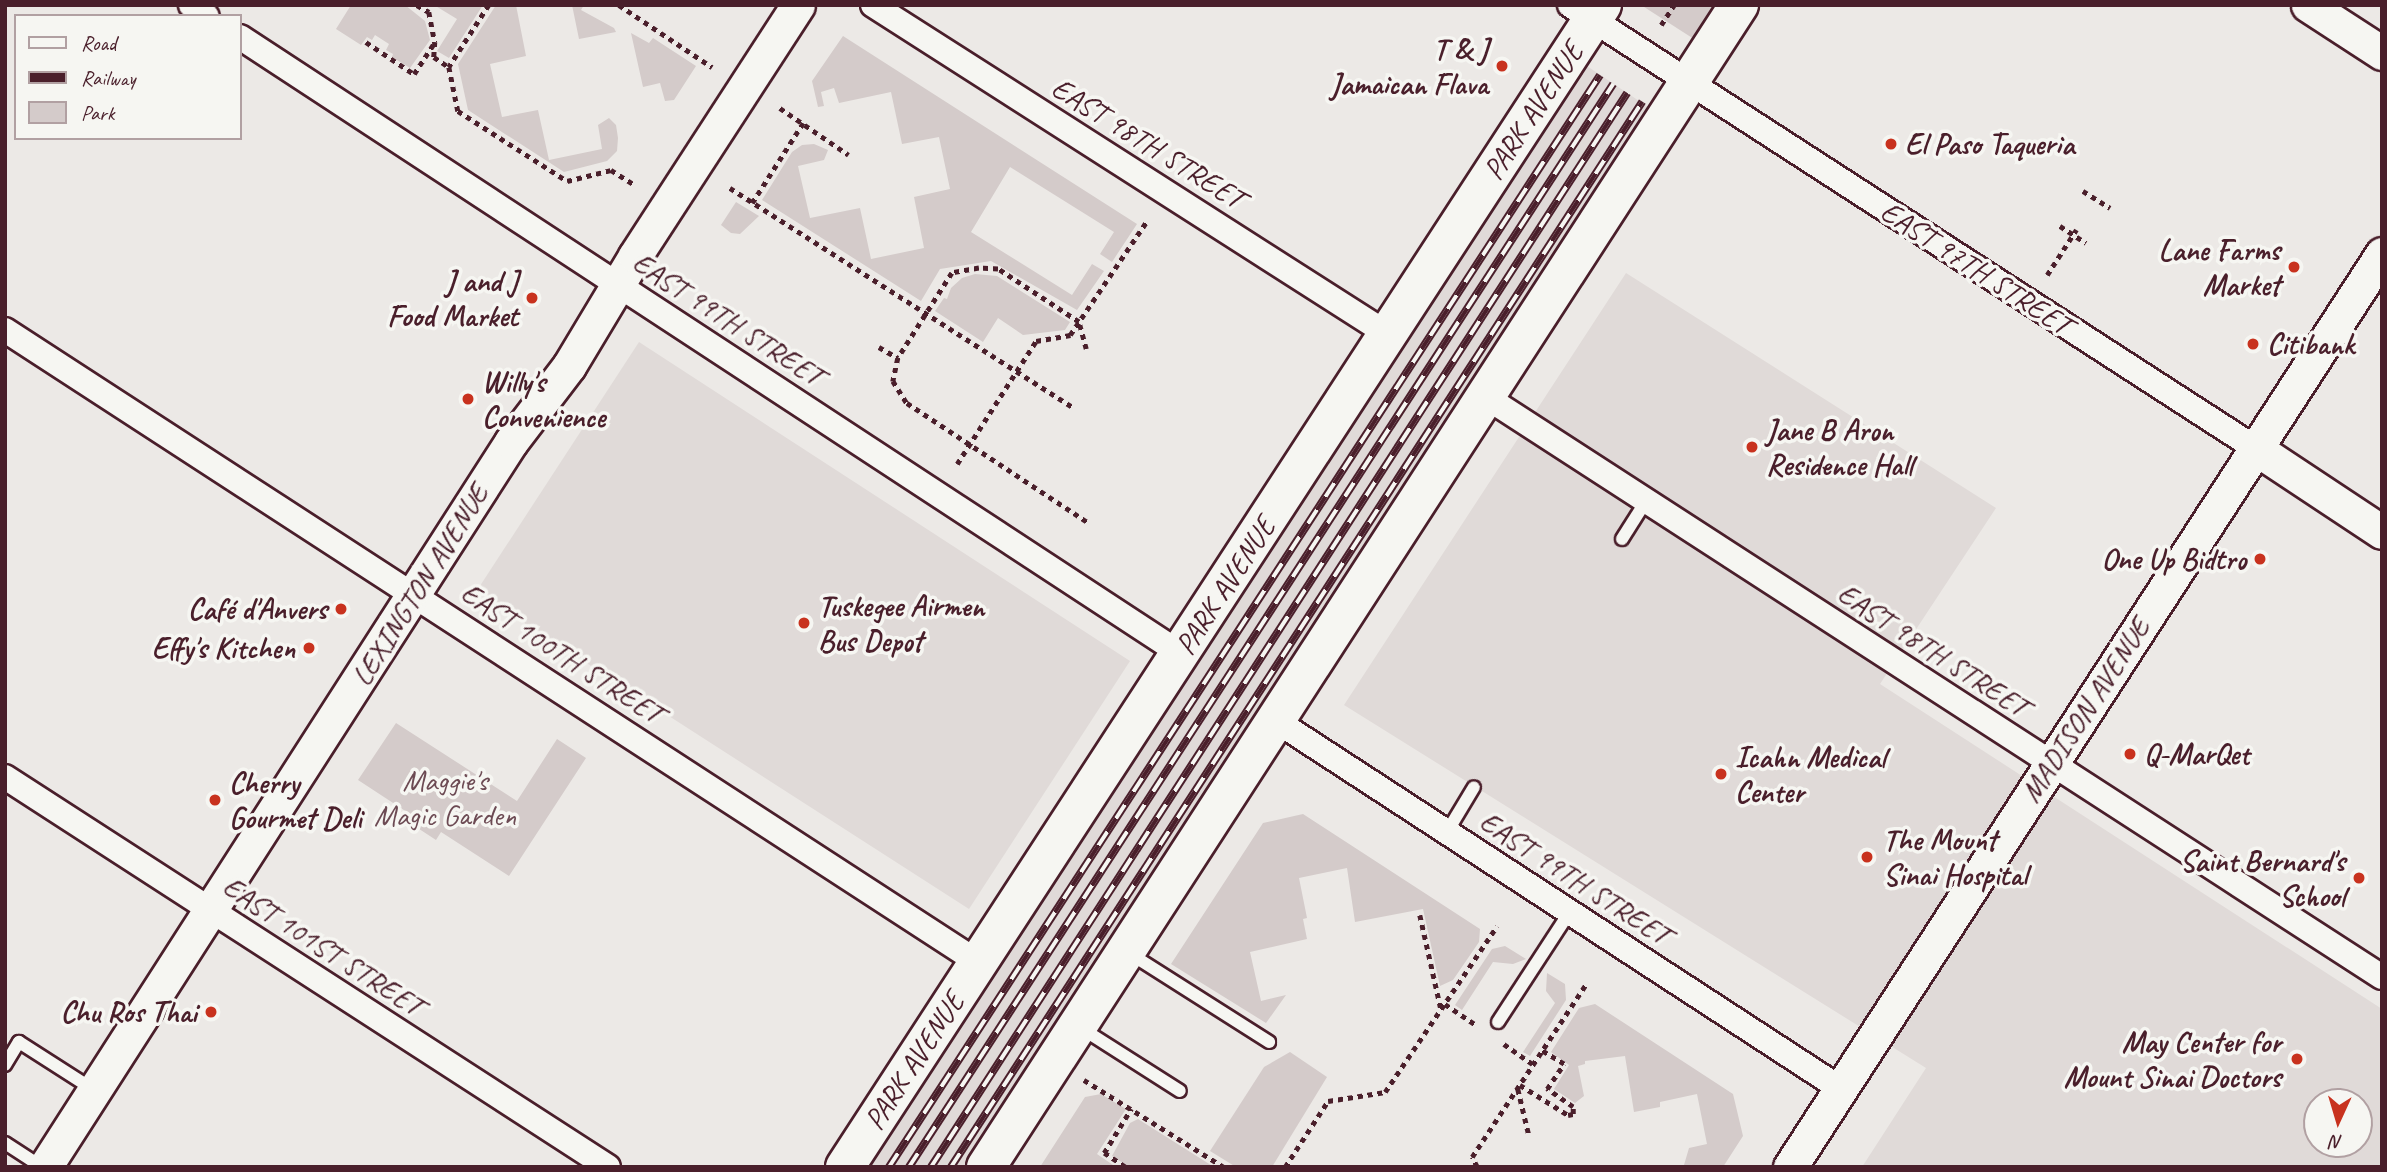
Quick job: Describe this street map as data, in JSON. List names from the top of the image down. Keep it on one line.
{"streets":{"main road":["PARK AVENUE","EAST 97TH STREET","LEXINGTON AVENUE","MADISON AVENUE"],"street":["EAST 98TH STREET","EAST 99TH STREET","EAST 100TH STREET","EAST 101ST STREET"]},"crossings":[["PARK AVENUE","EAST 98TH STREET"],["PARK AVENUE","EAST 97TH STREET"],["PARK AVENUE","EAST 99TH STREET"],["PARK AVENUE","EAST 100TH STREET"],["EAST 98TH STREET","MADISON AVENUE"],["EAST 97TH STREET","MADISON AVENUE"],["EAST 99TH STREET","LEXINGTON AVENUE"],["EAST 99TH STREET","MADISON AVENUE"],["LEXINGTON AVENUE","EAST 100TH STREET"],["LEXINGTON AVENUE","EAST 101ST STREET"]],"parks":["Maggie's Magic Garden"],"places":["T & J Jamaican Flava","El Paso Taqueria","Lane Farms Market","J and J Food Market","Citibank","Willy's Convenience","Jane B Aron Residence Hall","One Up Bidtro","Café d'Anvers","Tuskegee Airmen Bus Depot","Effy's Kitchen","Q-MarQet","Icahn Medical Center","Cherry Gourmet Deli","The Mount Sinai Hospital","Saint Bernard's School","Chu Ros Thai","May Center for Mount Sinai Doctors"],"legend":["Road","Railway","Park"],"north":"bottom"}
